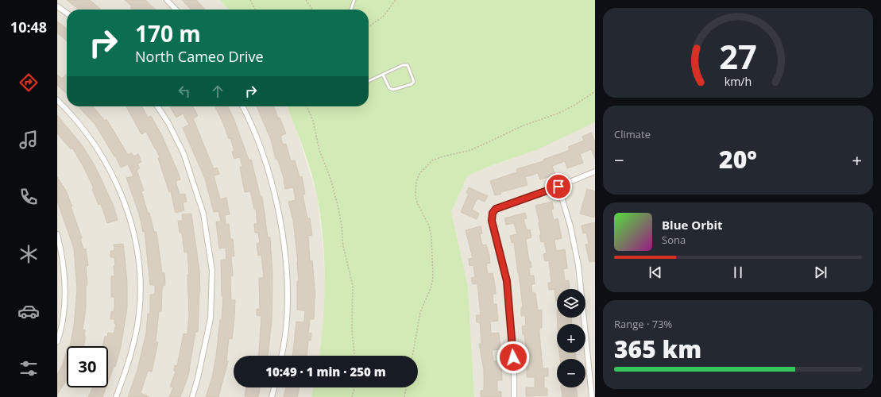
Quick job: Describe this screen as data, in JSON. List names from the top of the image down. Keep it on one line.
{"page":{"tabs":"10:48","turn":["170 m","North Cameo Drive"],"tile":["Climate",["Range · 73%","365 km"]],"heat":["−","20°","+"],"song":["Blue Orbit","Sona"],"map_buttons":["+","−"],"limit":"30","trip":"10:49 · 1 min · 250 m","gauge":["27","km/h"]}}
